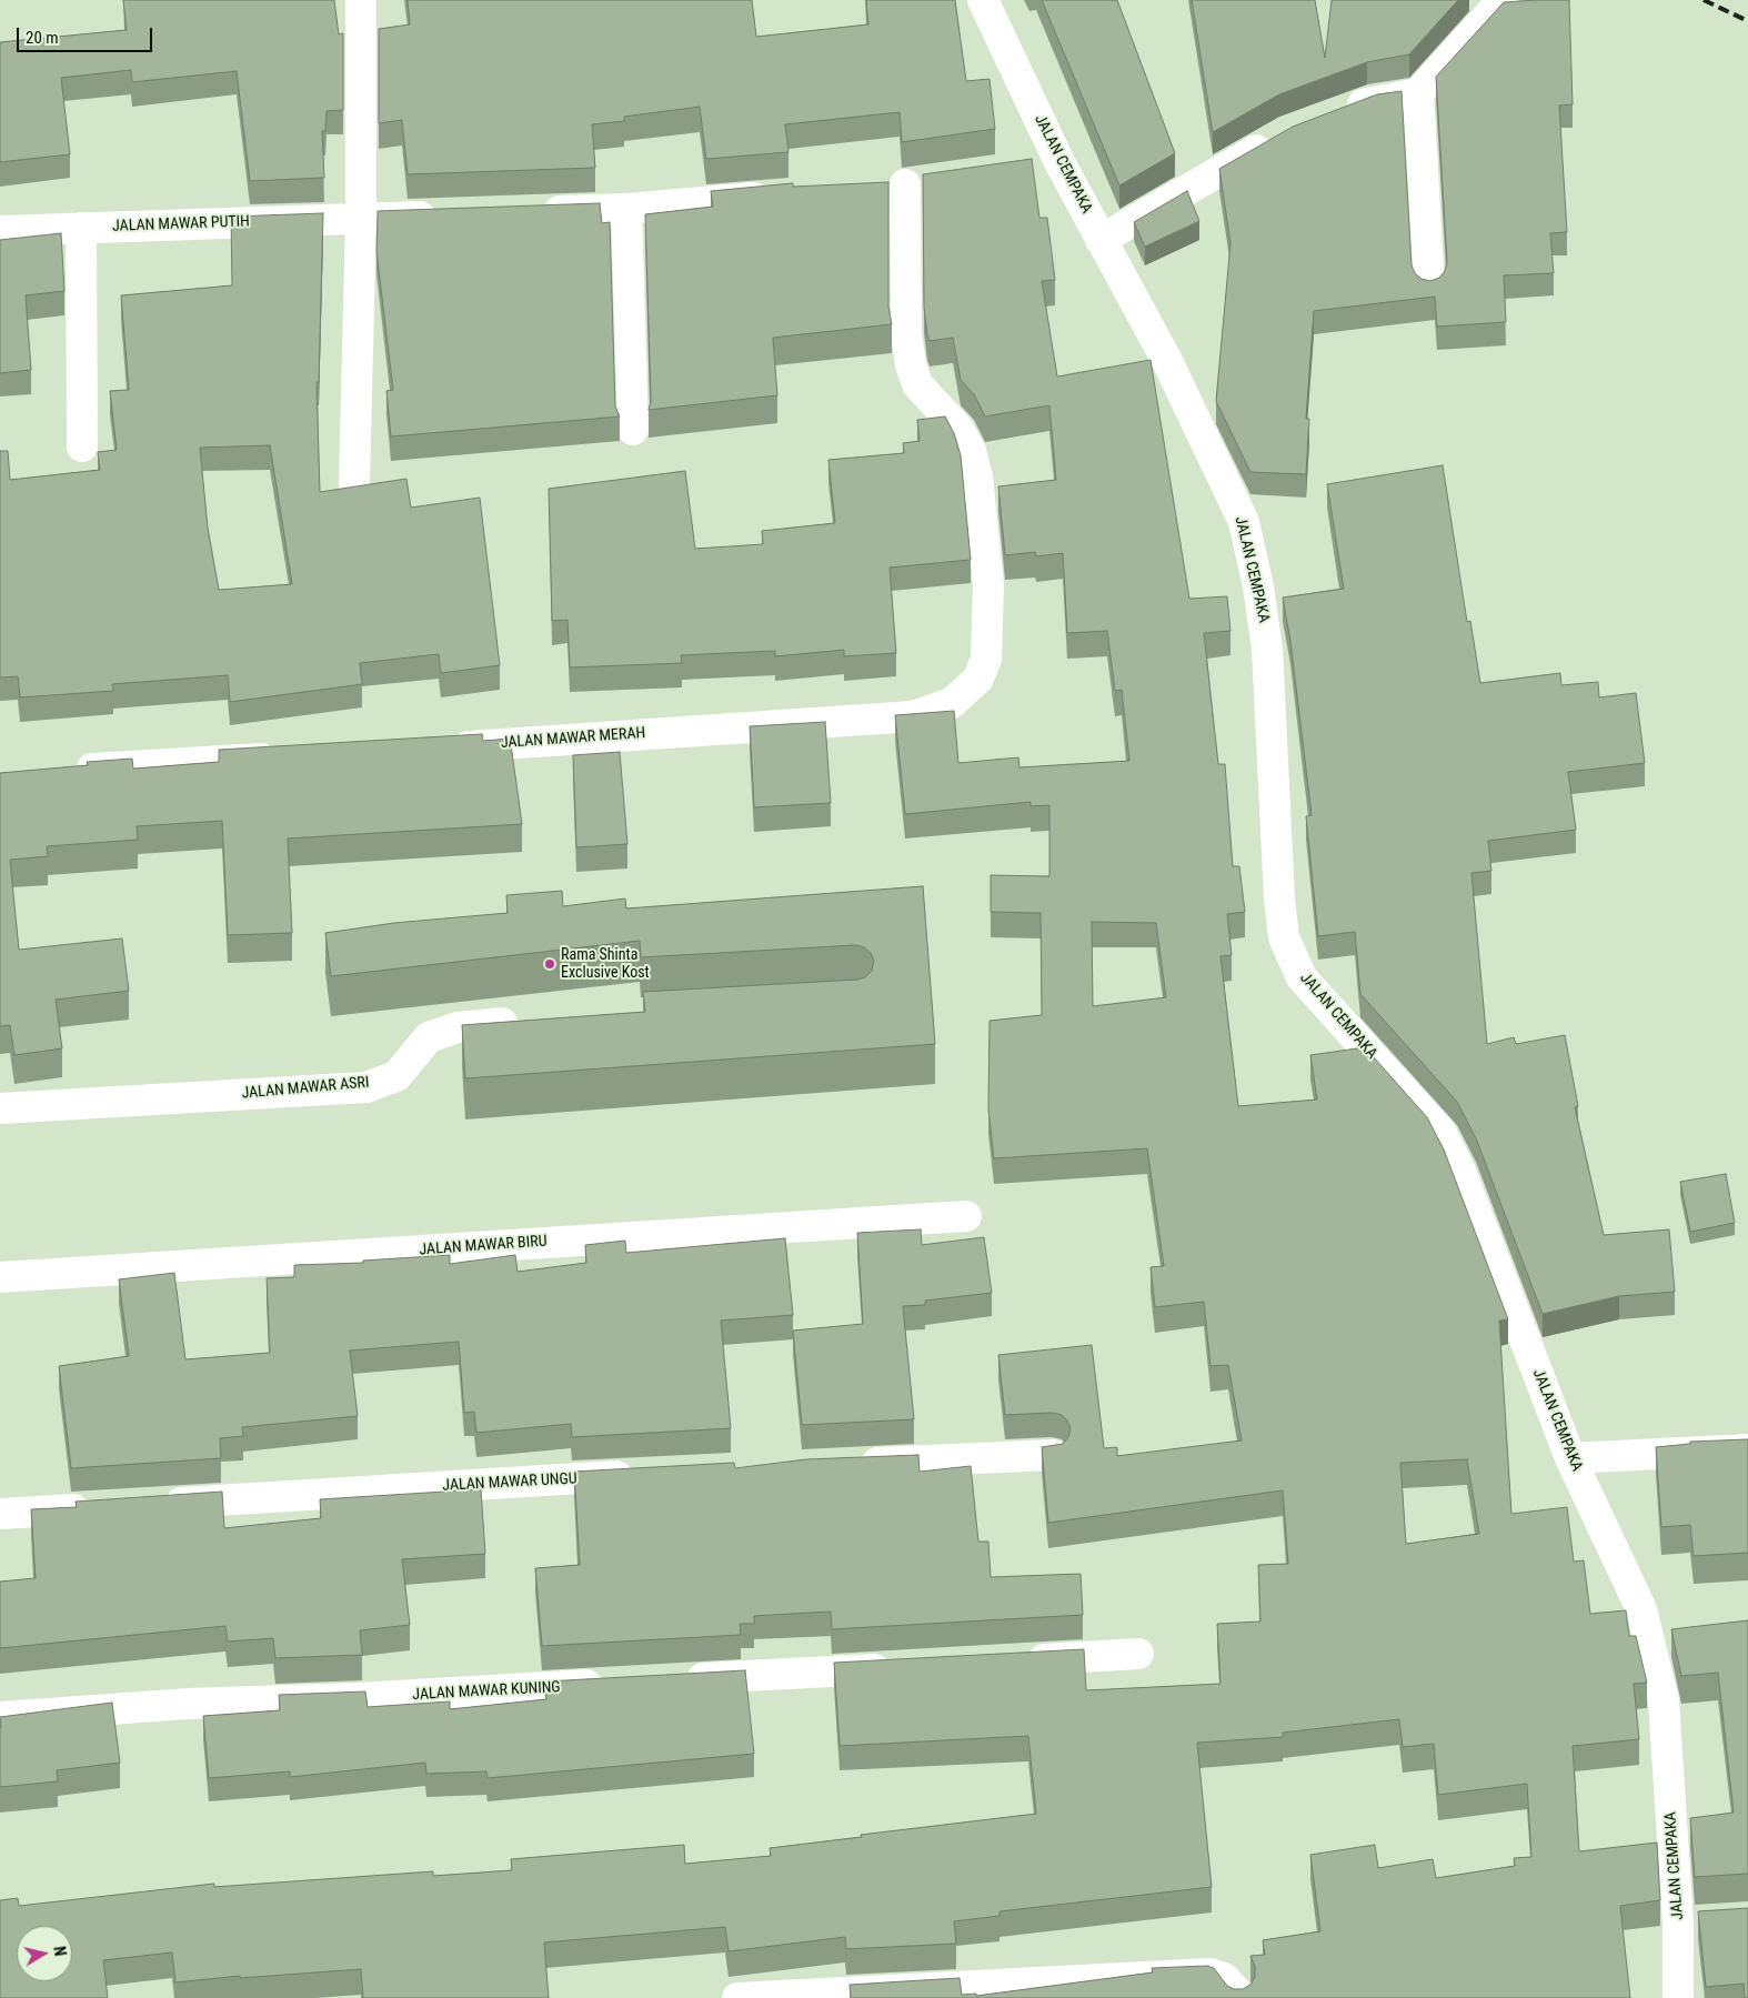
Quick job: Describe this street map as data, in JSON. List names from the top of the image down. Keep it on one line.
{"streets":{"street":["JALAN CEMPAKA","JALAN MAWAR PUTIH","JALAN MAWAR MERAH","JALAN MAWAR ASRI","JALAN MAWAR BIRU","JALAN MAWAR UNGU","JALAN MAWAR KUNING"]},"places":["Rama Shinta Exclusive Kost"],"scale_bar":"20 m","north":"right"}
